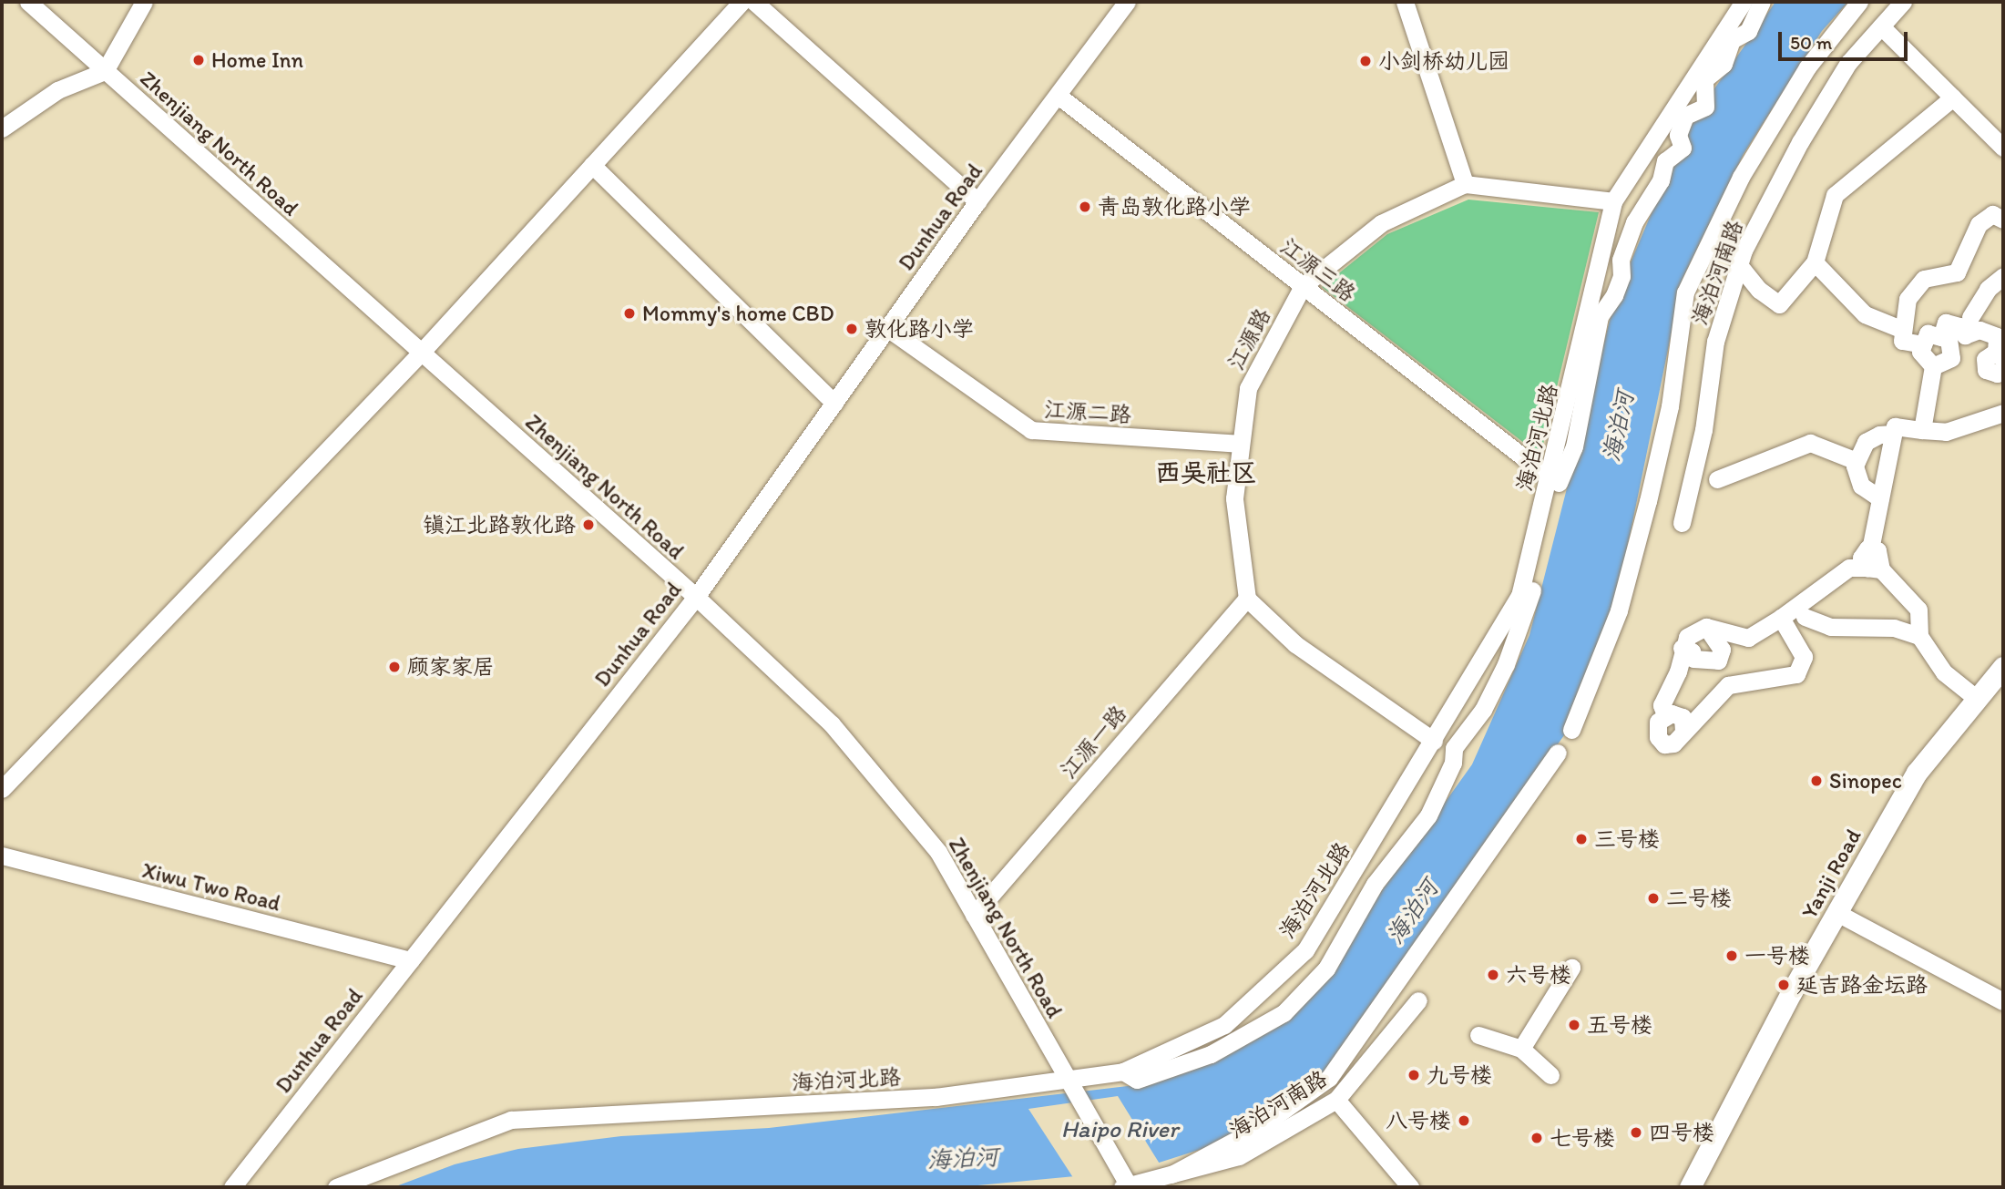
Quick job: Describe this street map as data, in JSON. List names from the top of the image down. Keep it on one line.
{"streets":{"main road":["Yanji Road"],"street":["Zhenjiang North Road","Dunhua Road","江源三路","海泊河南路","江源路","江源二路","海泊河北路","江源一路","Xiwu Two Road"]},"crossings":[["Zhenjiang North Road","Dunhua Road"],["Zhenjiang North Road","海泊河南路"],["Zhenjiang North Road","海泊河北路"],["Zhenjiang North Road","江源一路"],["Dunhua Road","江源三路"],["Dunhua Road","江源二路"],["Dunhua Road","Xiwu Two Road"],["江源三路","江源路"],["江源三路","海泊河北路"],["江源路","江源二路"],["江源路","江源一路"]],"districts":["西吴社区"],"water":["海泊河","Haipo River"],"places":["Home Inn","小剑桥幼儿园","青岛敦化路小学","Mommy's home CBD","敦化路小学","镇江北路敦化路","顾家家居","Sinopec","三号楼","二号楼","一号楼","六号楼","延吉路金坛路","五号楼","九号楼","八号楼","四号楼","七号楼"],"scale_bar":"50 m"}
